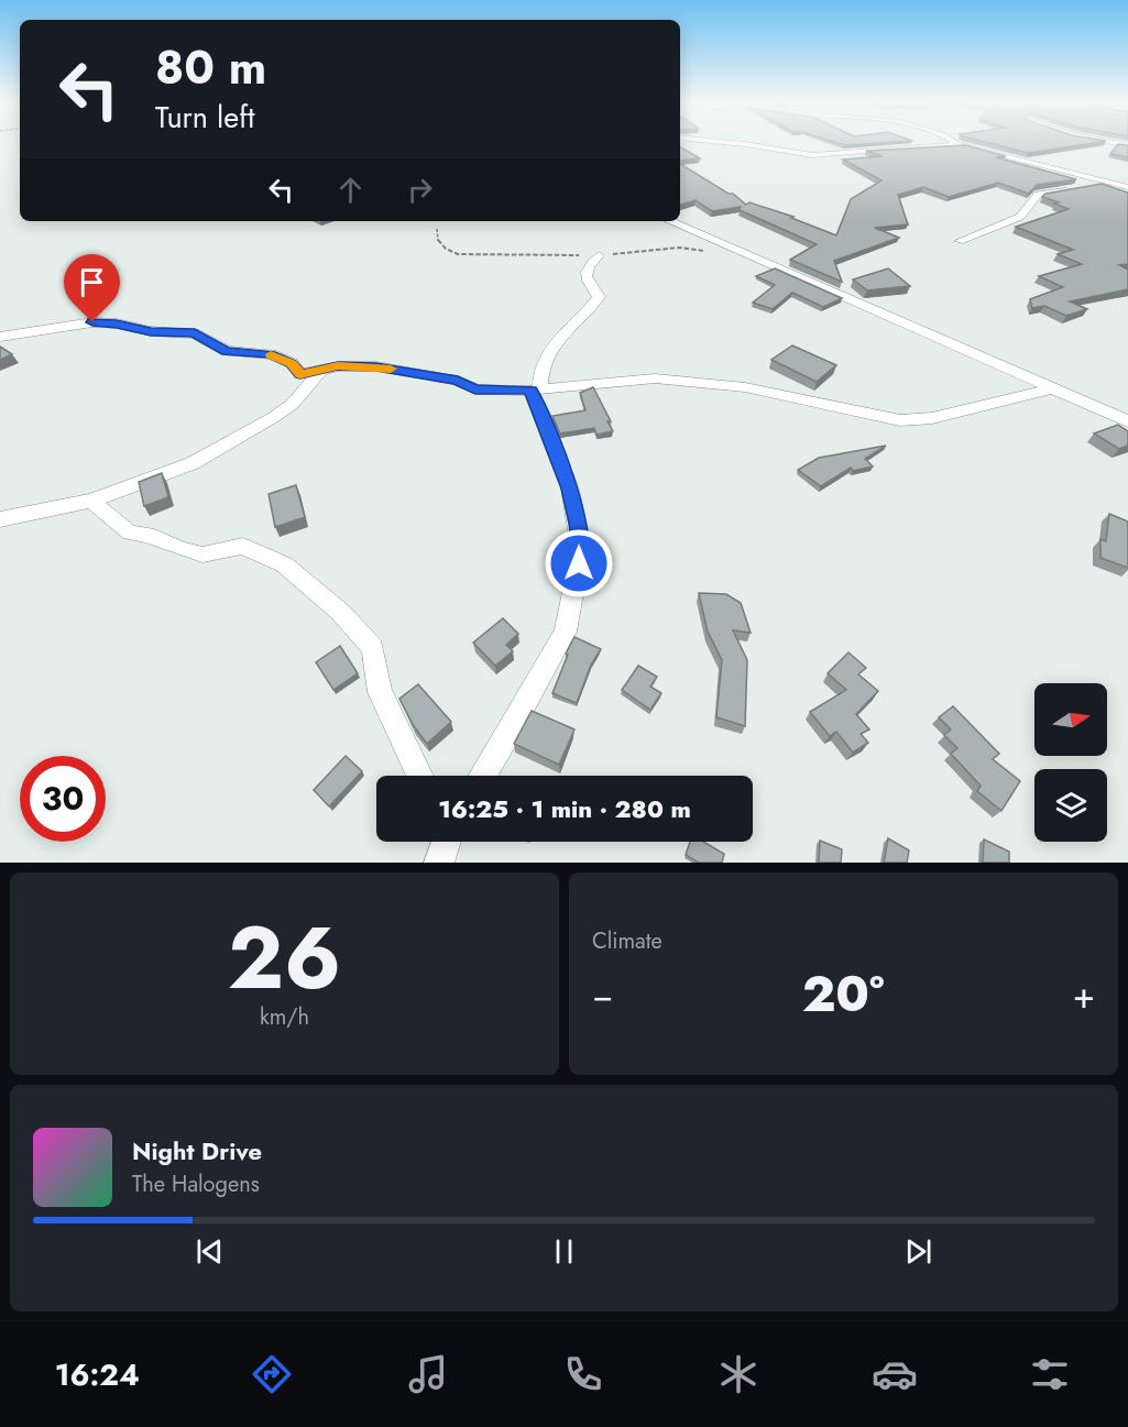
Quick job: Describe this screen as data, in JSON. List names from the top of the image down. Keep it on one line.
{"north":"right","page":{"turn":["80 m","Turn left"],"limit":"30","trip":"16:25 · 1 min · 280 m","tile":[["26","km/h"],"Climate"],"heat":["−","20°","+"],"song":["Night Drive","The Halogens"],"tabs":"16:24"}}
